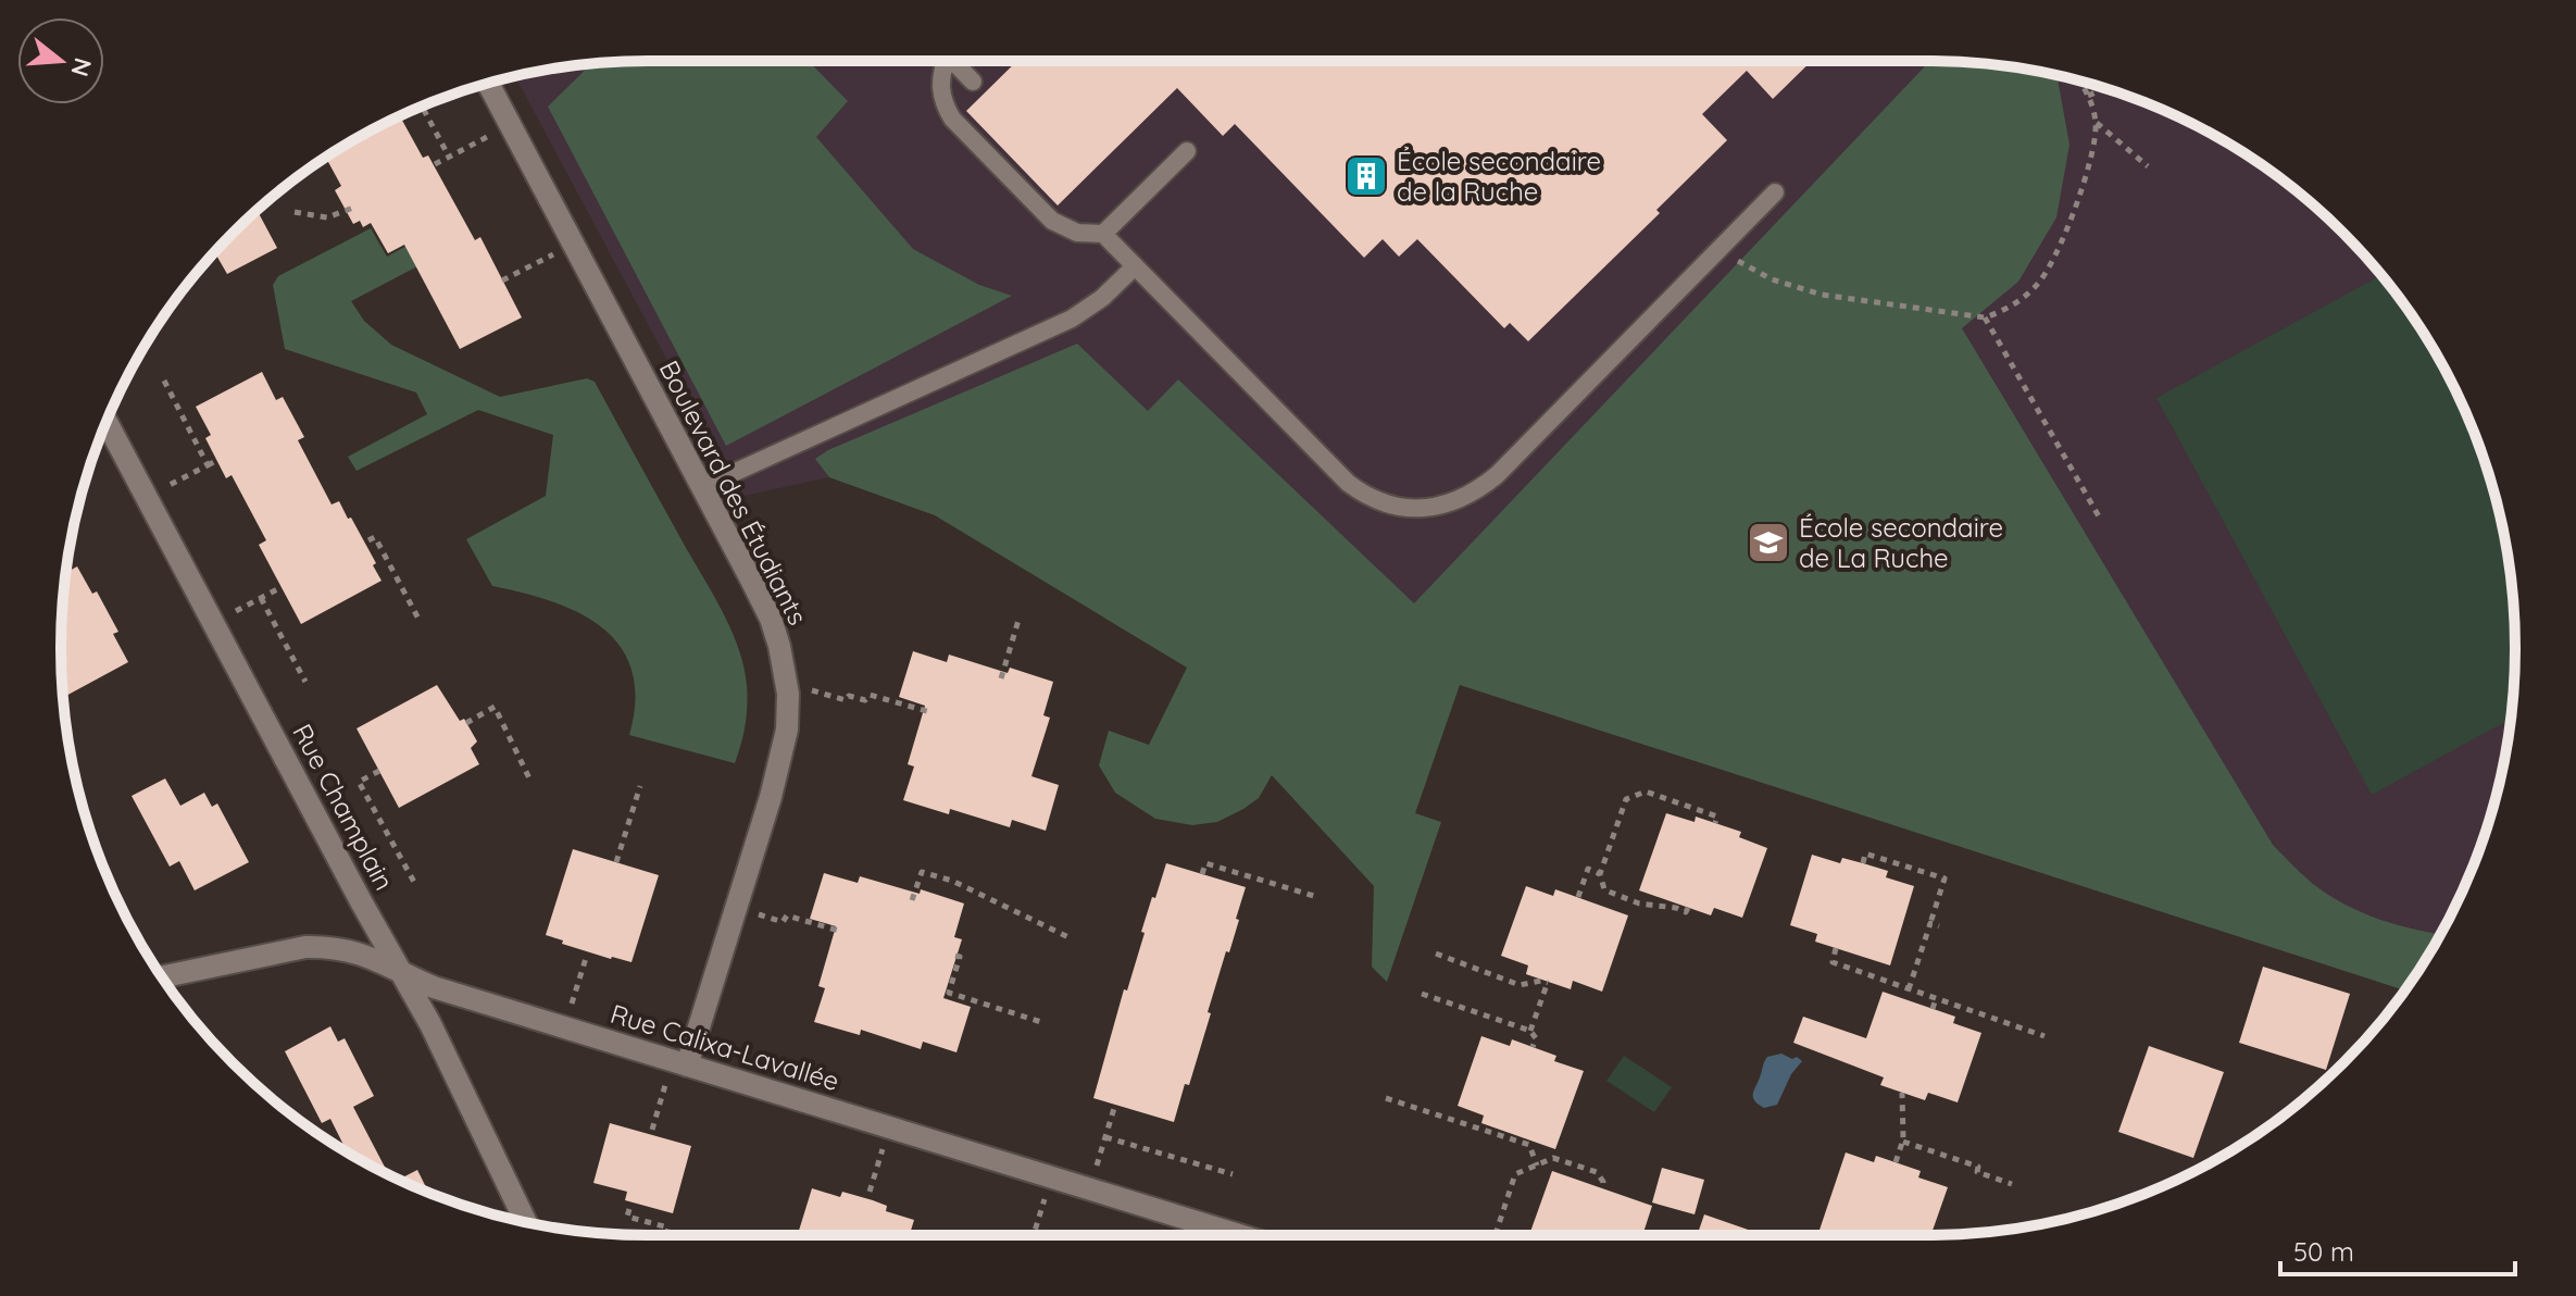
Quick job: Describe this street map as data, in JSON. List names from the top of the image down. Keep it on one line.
{"streets":{"street":["Boulevard des Étudiants","Rue Champlain","Rue Calixa-Lavallée"]},"crossings":[["Boulevard des Étudiants","Rue Calixa-Lavallée"],["Rue Champlain","Rue Calixa-Lavallée"]],"places":{"building":["École secondaire de la Ruche"],"school or university":["École secondaire de La Ruche"]},"scale_bar":"50 m","north":"right"}
